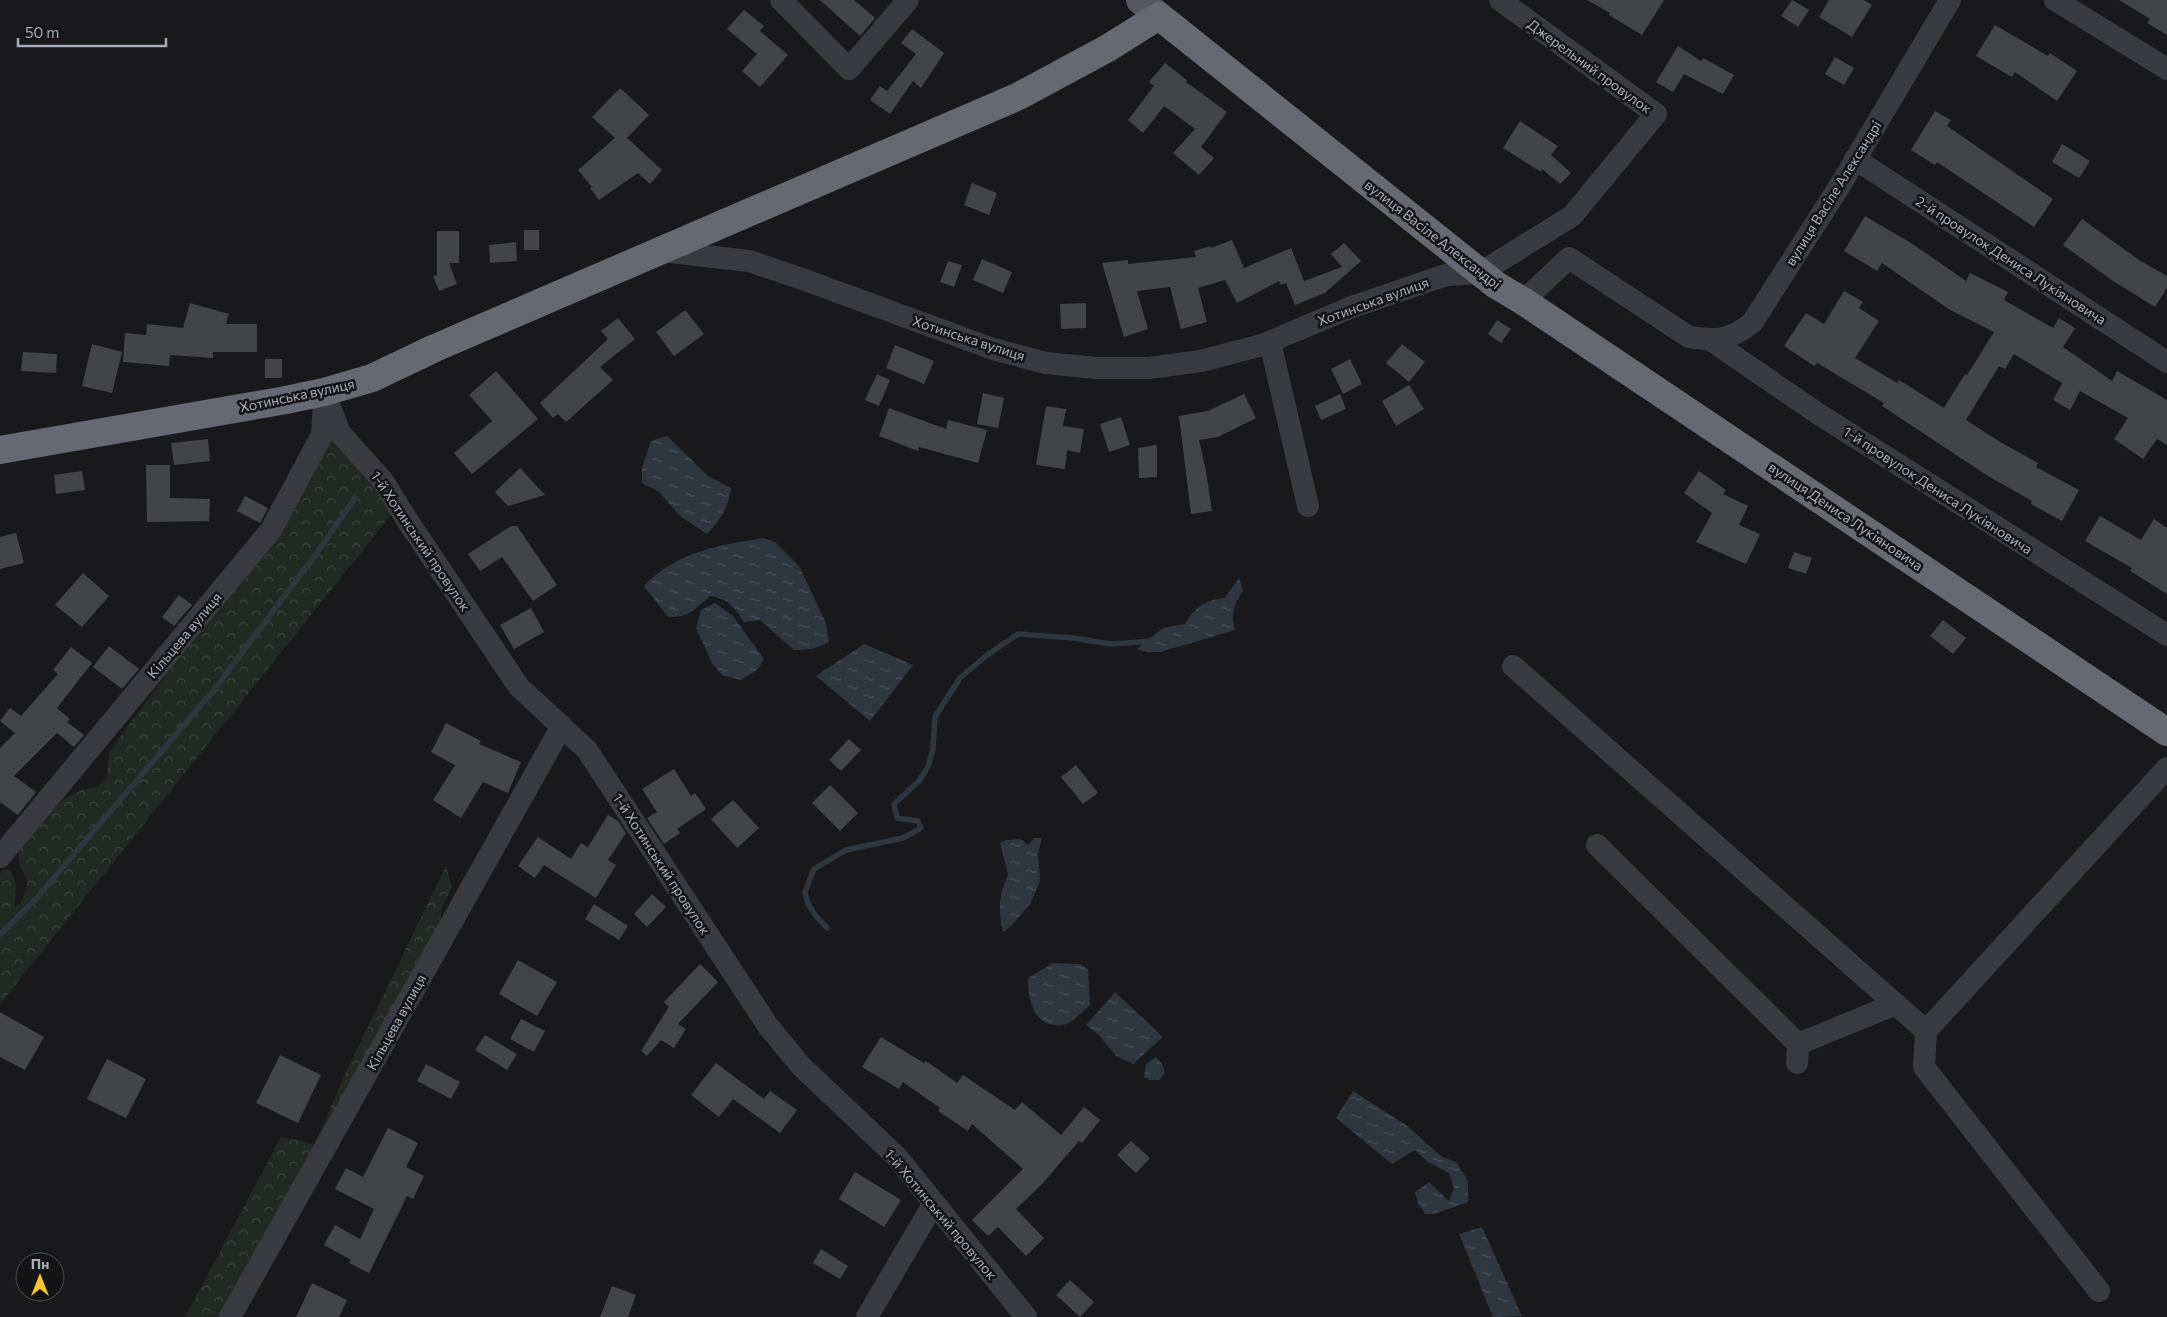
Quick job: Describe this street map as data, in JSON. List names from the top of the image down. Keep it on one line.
{"streets":{"highway":["вулиця Васіле Александрі","Хотинська вулиця","вулиця Дениса Лукіяновича"],"street":["Джерельний провулок","2-й провулок Дениса Лукіяновича","1-й провулок Дениса Лукіяновича","1-й Хотинський провулок","Кільцева вулиця"]},"crossings":[["Джерельний провулок","вулиця Васіле Александрі"],["Джерельний провулок","Хотинська вулиця"],["вулиця Васіле Александрі","2-й провулок Дениса Лукіяновича"],["вулиця Васіле Александрі","Хотинська вулиця"],["вулиця Васіле Александрі","1-й провулок Дениса Лукіяновича"],["вулиця Васіле Александрі","вулиця Дениса Лукіяновича"],["Хотинська вулиця","1-й Хотинський провулок"],["Хотинська вулиця","Кільцева вулиця"],["1-й Хотинський провулок","Кільцева вулиця"]],"scale_bar":"50 m","north":"top"}
